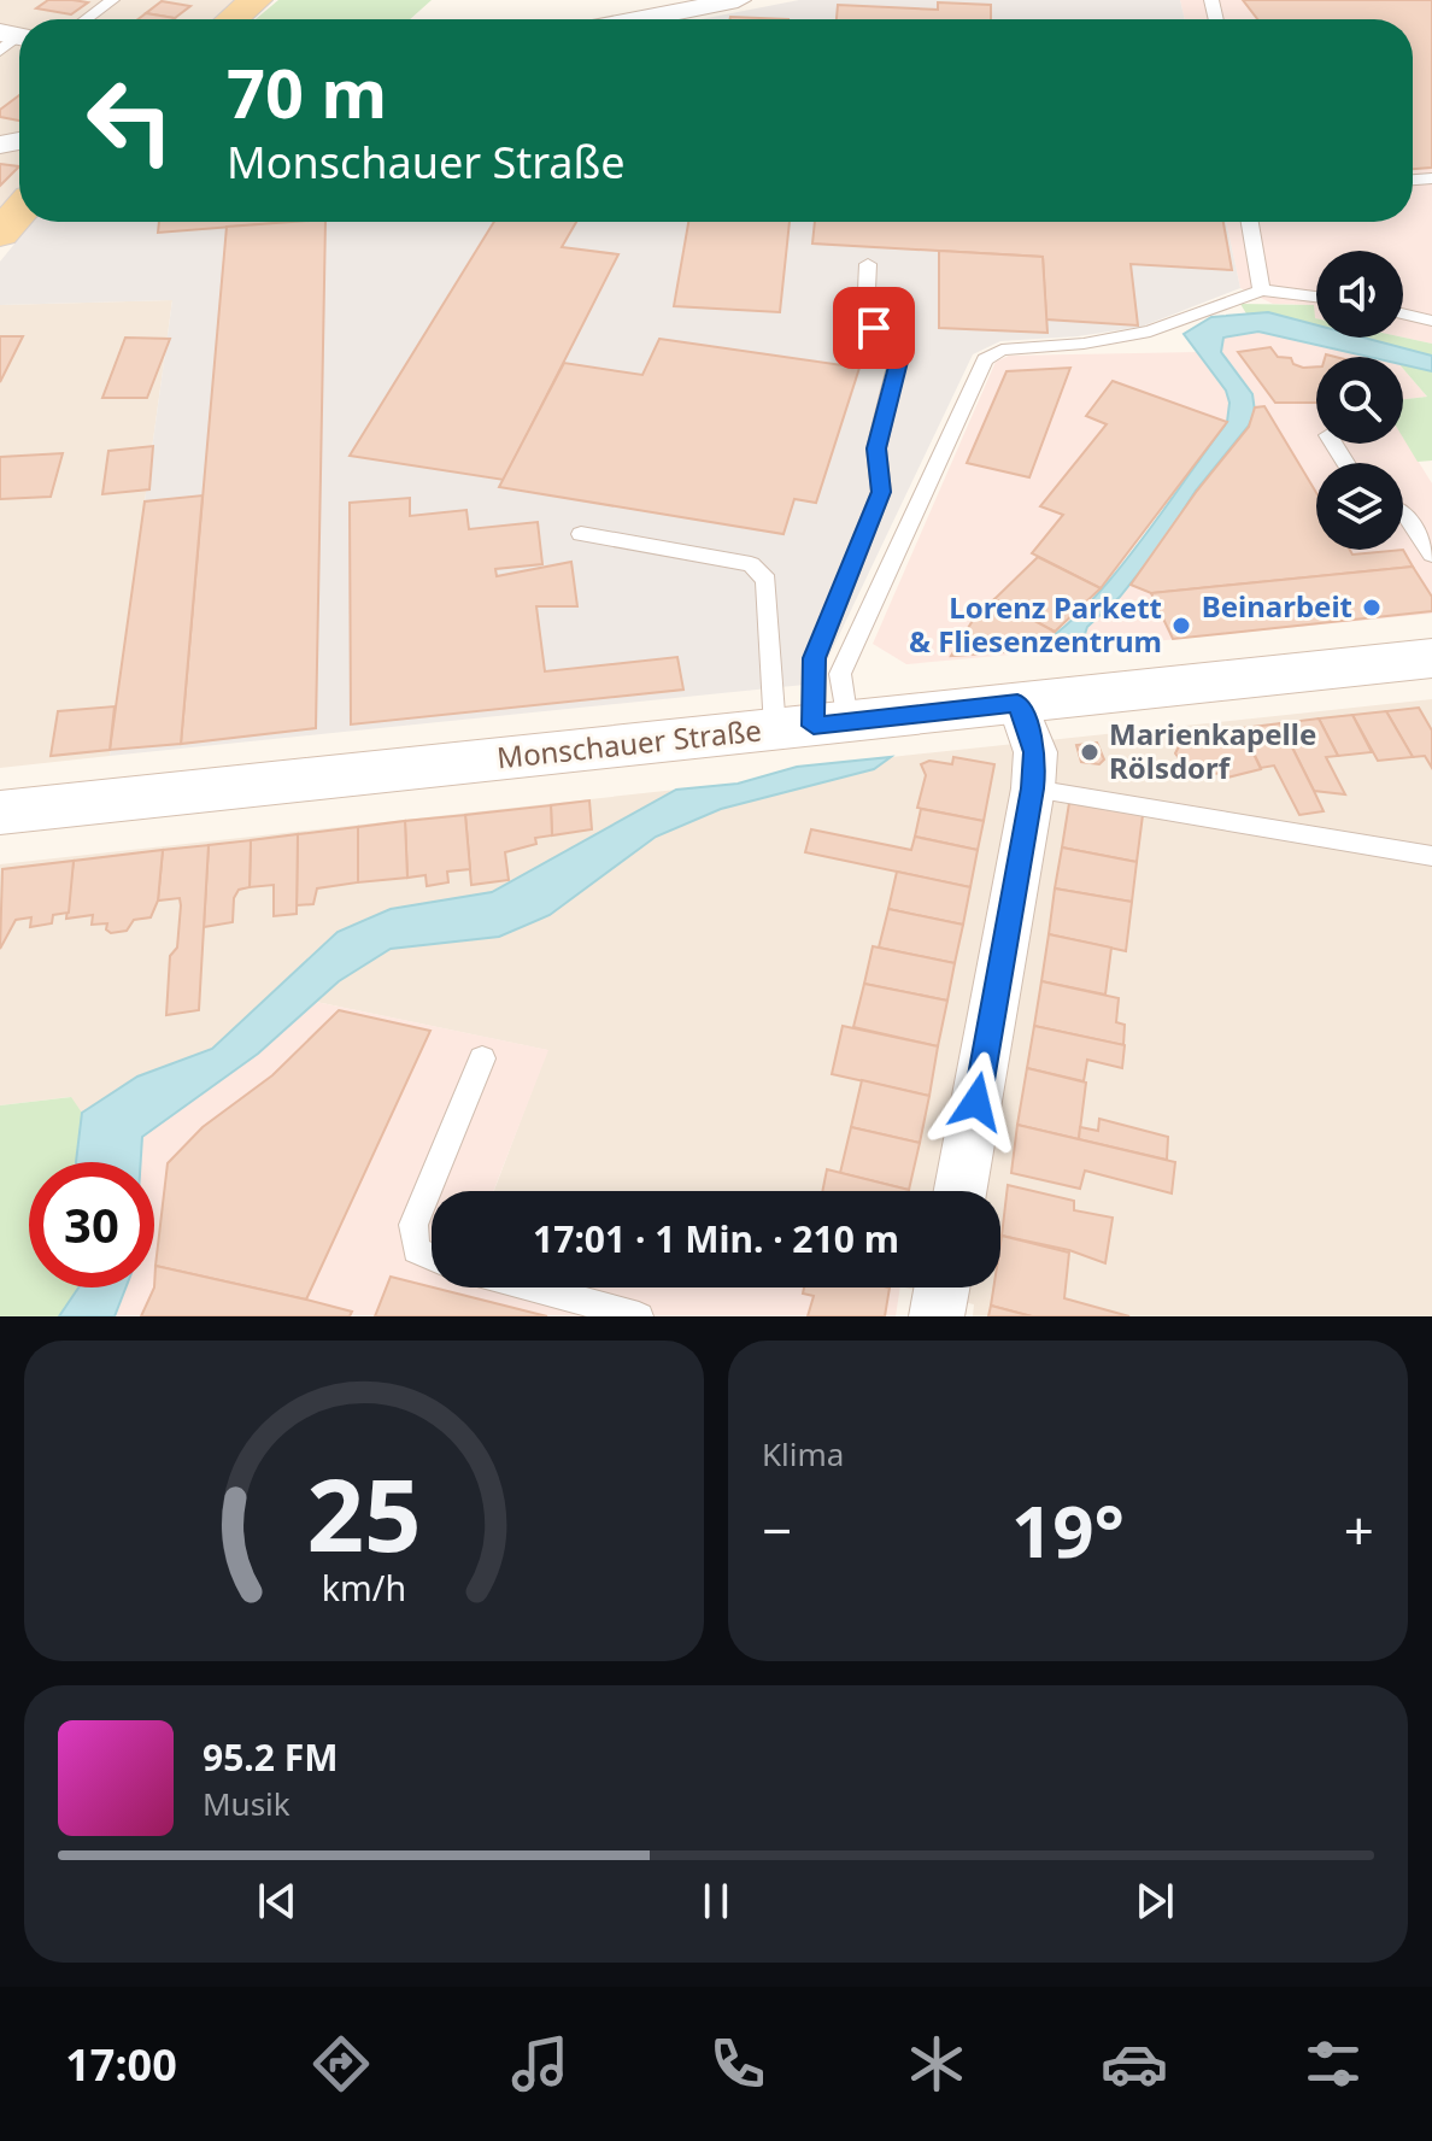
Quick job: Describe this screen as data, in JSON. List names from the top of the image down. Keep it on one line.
{"streets":{"street":["Monschauer Straße"]},"places":["Beinarbeit","Lorenz Parkett & Fliesenzentrum","Marienkapelle Rölsdorf"],"page":{"turn":["70 m","Monschauer Straße"],"limit":"30","trip":"17:01 · 1 Min. · 210 m","tile":"Klima","heat":["−","19°","+"],"song":["95.2 FM","Musik"],"tabs":"17:00","gauge":["25","km/h"]}}
